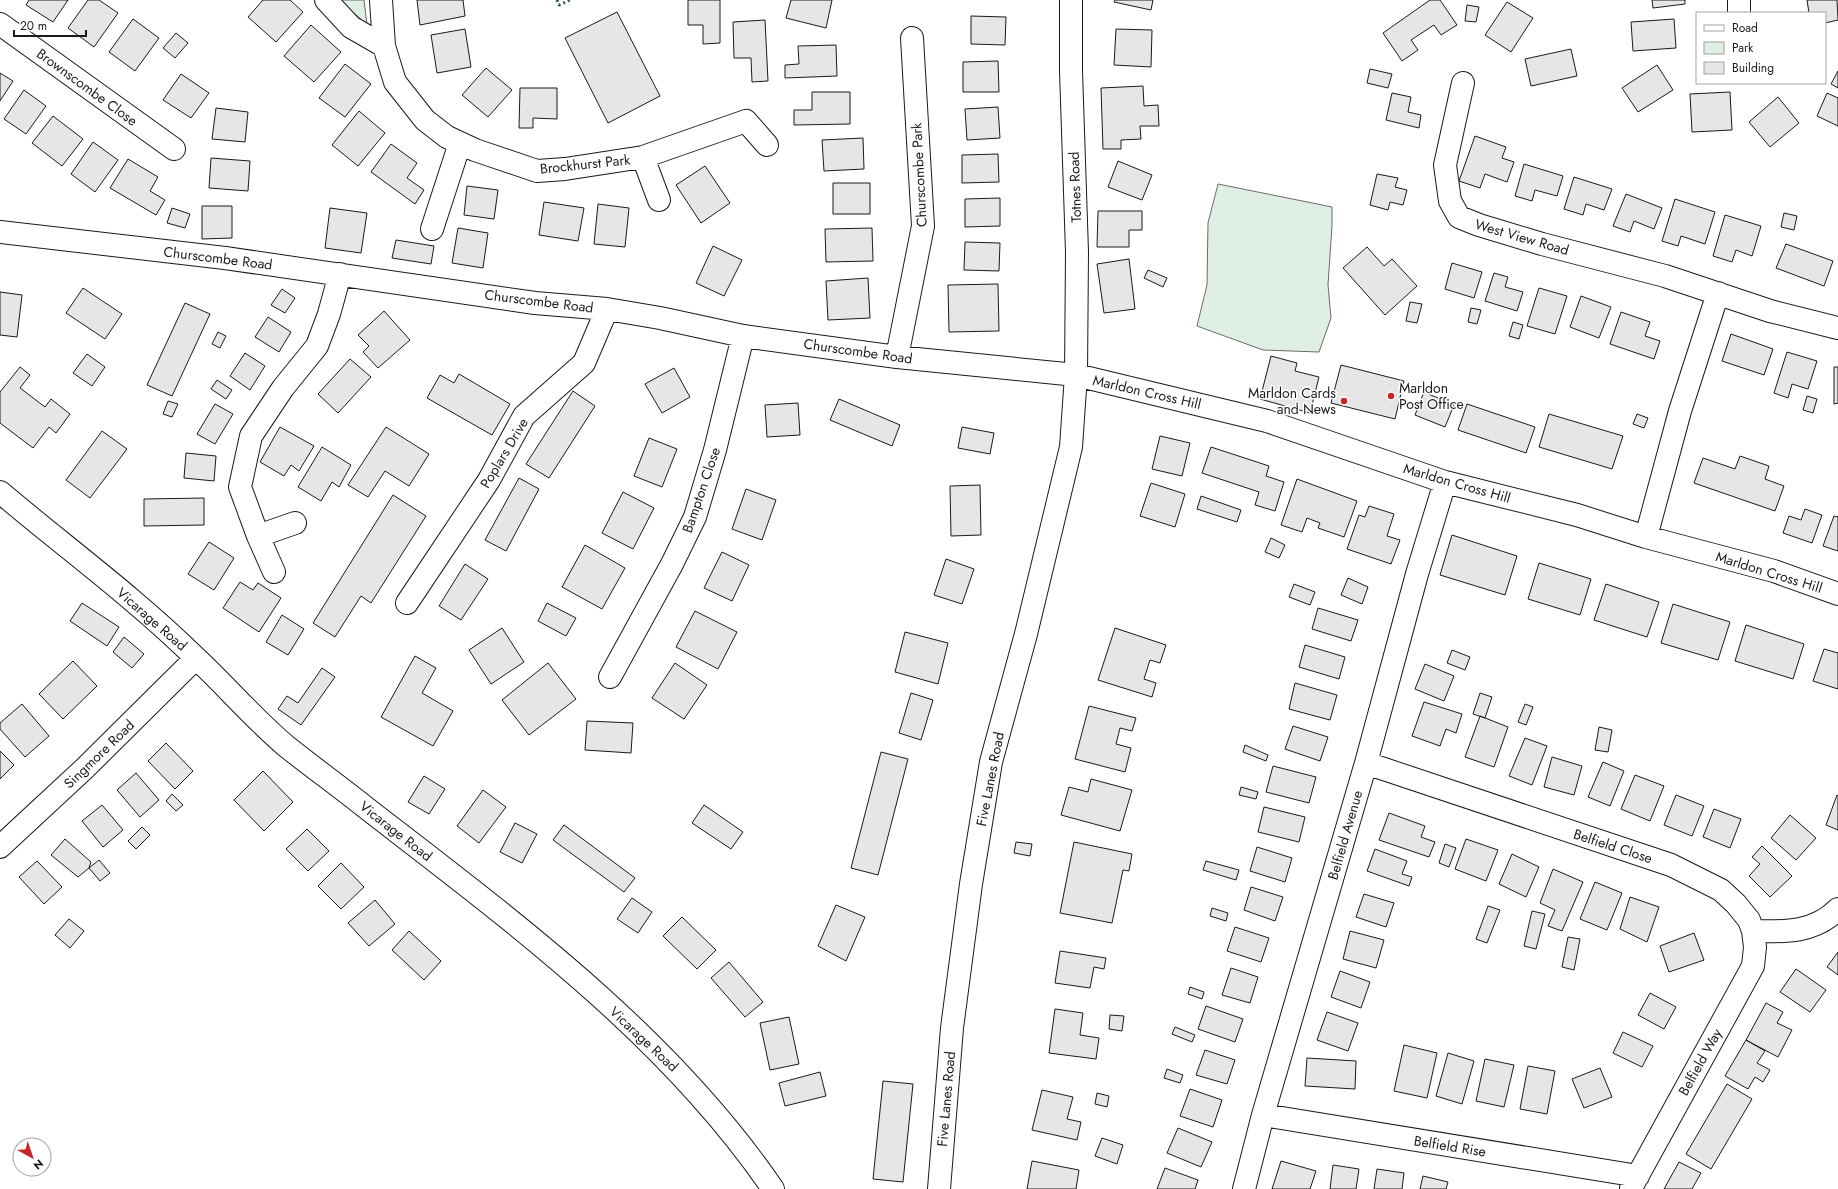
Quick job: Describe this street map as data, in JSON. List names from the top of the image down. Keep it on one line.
{"streets":{"street":["Brownscombe Close","Brockhurst Park","Churscombe Park","Totnes Road","West View Road","Churscombe Road","Marldon Cross Hill","Poplars Drive","Bampton Close","Vicarage Road","Singmore Road","Five Lanes Road","Belfield Avenue","Belfield Close","Belfield Way","Belfield Rise"]},"crossings":[["Churscombe Park","Churscombe Road"],["Totnes Road","Churscombe Road"],["Totnes Road","Marldon Cross Hill"],["Totnes Road","Five Lanes Road"],["Churscombe Road","Marldon Cross Hill"],["Churscombe Road","Poplars Drive"],["Churscombe Road","Bampton Close"],["Churscombe Road","Five Lanes Road"],["Marldon Cross Hill","Five Lanes Road"],["Marldon Cross Hill","Belfield Avenue"],["Vicarage Road","Singmore Road"],["Belfield Avenue","Belfield Close"],["Belfield Avenue","Belfield Rise"],["Belfield Close","Belfield Way"],["Belfield Way","Belfield Rise"]],"places":["Marldon Post Office","Marldon Cards and News"],"legend":["Road","Park","Building"],"scale_bar":"20 m","north":"bottom right"}
